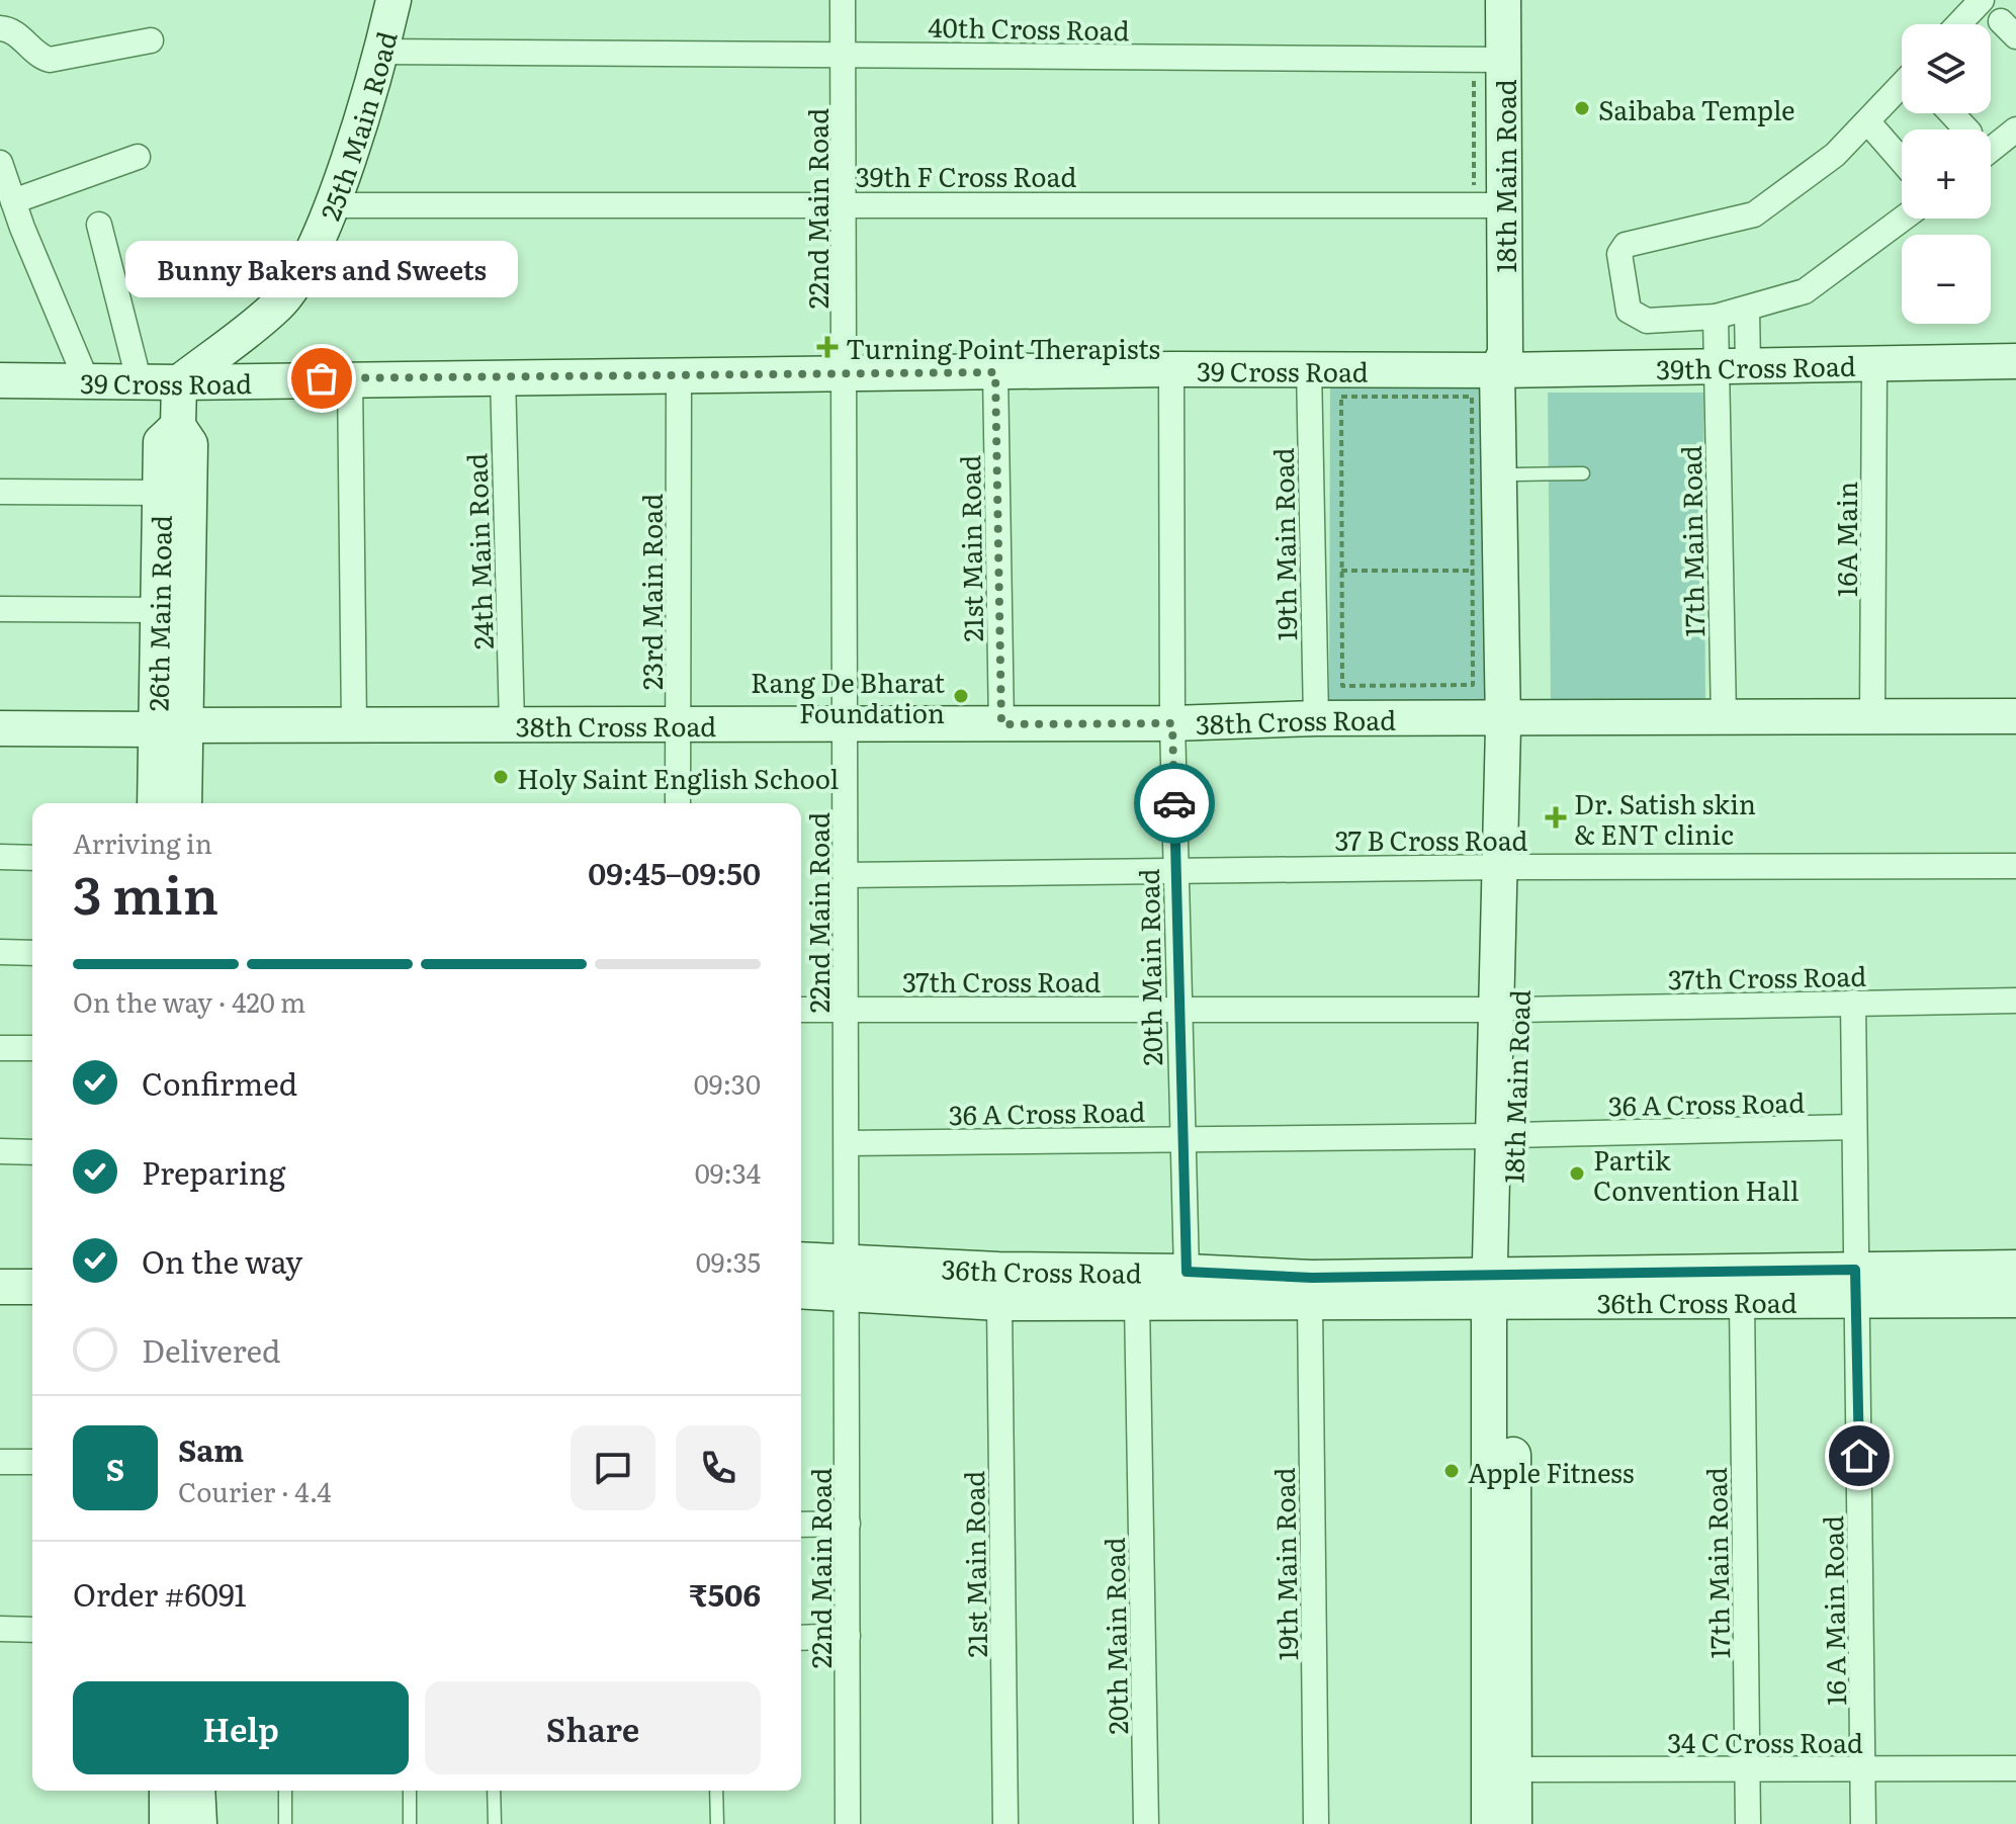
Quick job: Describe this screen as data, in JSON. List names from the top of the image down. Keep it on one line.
{"streets":{"street":["40th Cross Road","25th Main Road","39th F Cross Road","18th Main Road","22nd Main Road","39th Cross Road","39 Cross Road","16A Main","17th Main Road","19th Main Road","21st Main Road","24th Main Road","23rd Main Road","26th Main Road","38th Cross Road","37 B Cross Road","20th Main Road","37th Cross Road","36 A Cross Road","36th Cross Road","16 A Main Road","34 C Cross Road"]},"crossings":[["40th Cross Road","25th Main Road"],["40th Cross Road","18th Main Road"],["40th Cross Road","22nd Main Road"],["25th Main Road","39th F Cross Road"],["25th Main Road","39 Cross Road"],["25th Main Road","26th Main Road"],["39th F Cross Road","18th Main Road"],["39th F Cross Road","22nd Main Road"],["18th Main Road","39th Cross Road"],["18th Main Road","39 Cross Road"],["18th Main Road","38th Cross Road"],["18th Main Road","37 B Cross Road"],["18th Main Road","37th Cross Road"],["18th Main Road","36 A Cross Road"],["18th Main Road","36th Cross Road"],["18th Main Road","34 C Cross Road"],["22nd Main Road","39 Cross Road"],["22nd Main Road","38th Cross Road"],["22nd Main Road","37 B Cross Road"],["22nd Main Road","37th Cross Road"],["22nd Main Road","36 A Cross Road"],["22nd Main Road","36th Cross Road"],["39th Cross Road","39 Cross Road"],["39th Cross Road","16A Main"],["39th Cross Road","17th Main Road"],["39 Cross Road","19th Main Road"],["39 Cross Road","21st Main Road"],["39 Cross Road","24th Main Road"],["39 Cross Road","23rd Main Road"],["39 Cross Road","26th Main Road"],["39 Cross Road","20th Main Road"],["16A Main","38th Cross Road"],["17th Main Road","38th Cross Road"],["17th Main Road","36th Cross Road"],["17th Main Road","34 C Cross Road"],["19th Main Road","38th Cross Road"],["19th Main Road","36th Cross Road"],["21st Main Road","38th Cross Road"],["21st Main Road","36th Cross Road"],["24th Main Road","38th Cross Road"],["23rd Main Road","38th Cross Road"],["26th Main Road","38th Cross Road"],["38th Cross Road","20th Main Road"],["37 B Cross Road","20th Main Road"],["20th Main Road","37th Cross Road"],["20th Main Road","36 A Cross Road"],["20th Main Road","36th Cross Road"],["37th Cross Road","16 A Main Road"],["36 A Cross Road","16 A Main Road"],["36th Cross Road","16 A Main Road"],["16 A Main Road","34 C Cross Road"]],"places":{"other":["Saibaba Temple","Bunny Bakers and Sweets","Rang De Bharat Foundation","Holy Saint English School","Partik Convention Hall","Apple Fitness"],"health":["Turning Point Therapists","Dr. Satish skin & ENT clinic"]},"page":{"map_buttons":["+","−"],"bubble":"Bunny Bakers and Sweets","heading":["3 min","Arriving in","09:45–09:50"],"panel":["Sam","Courier · 4.4","Order #6091","₹506"],"bar":"On the way · 420 m","list":[["Confirmed","09:30"],["Preparing","09:34"],["On the way","09:35"],"Delivered"],"round":"S","buttons":["Help","Share"]}}
